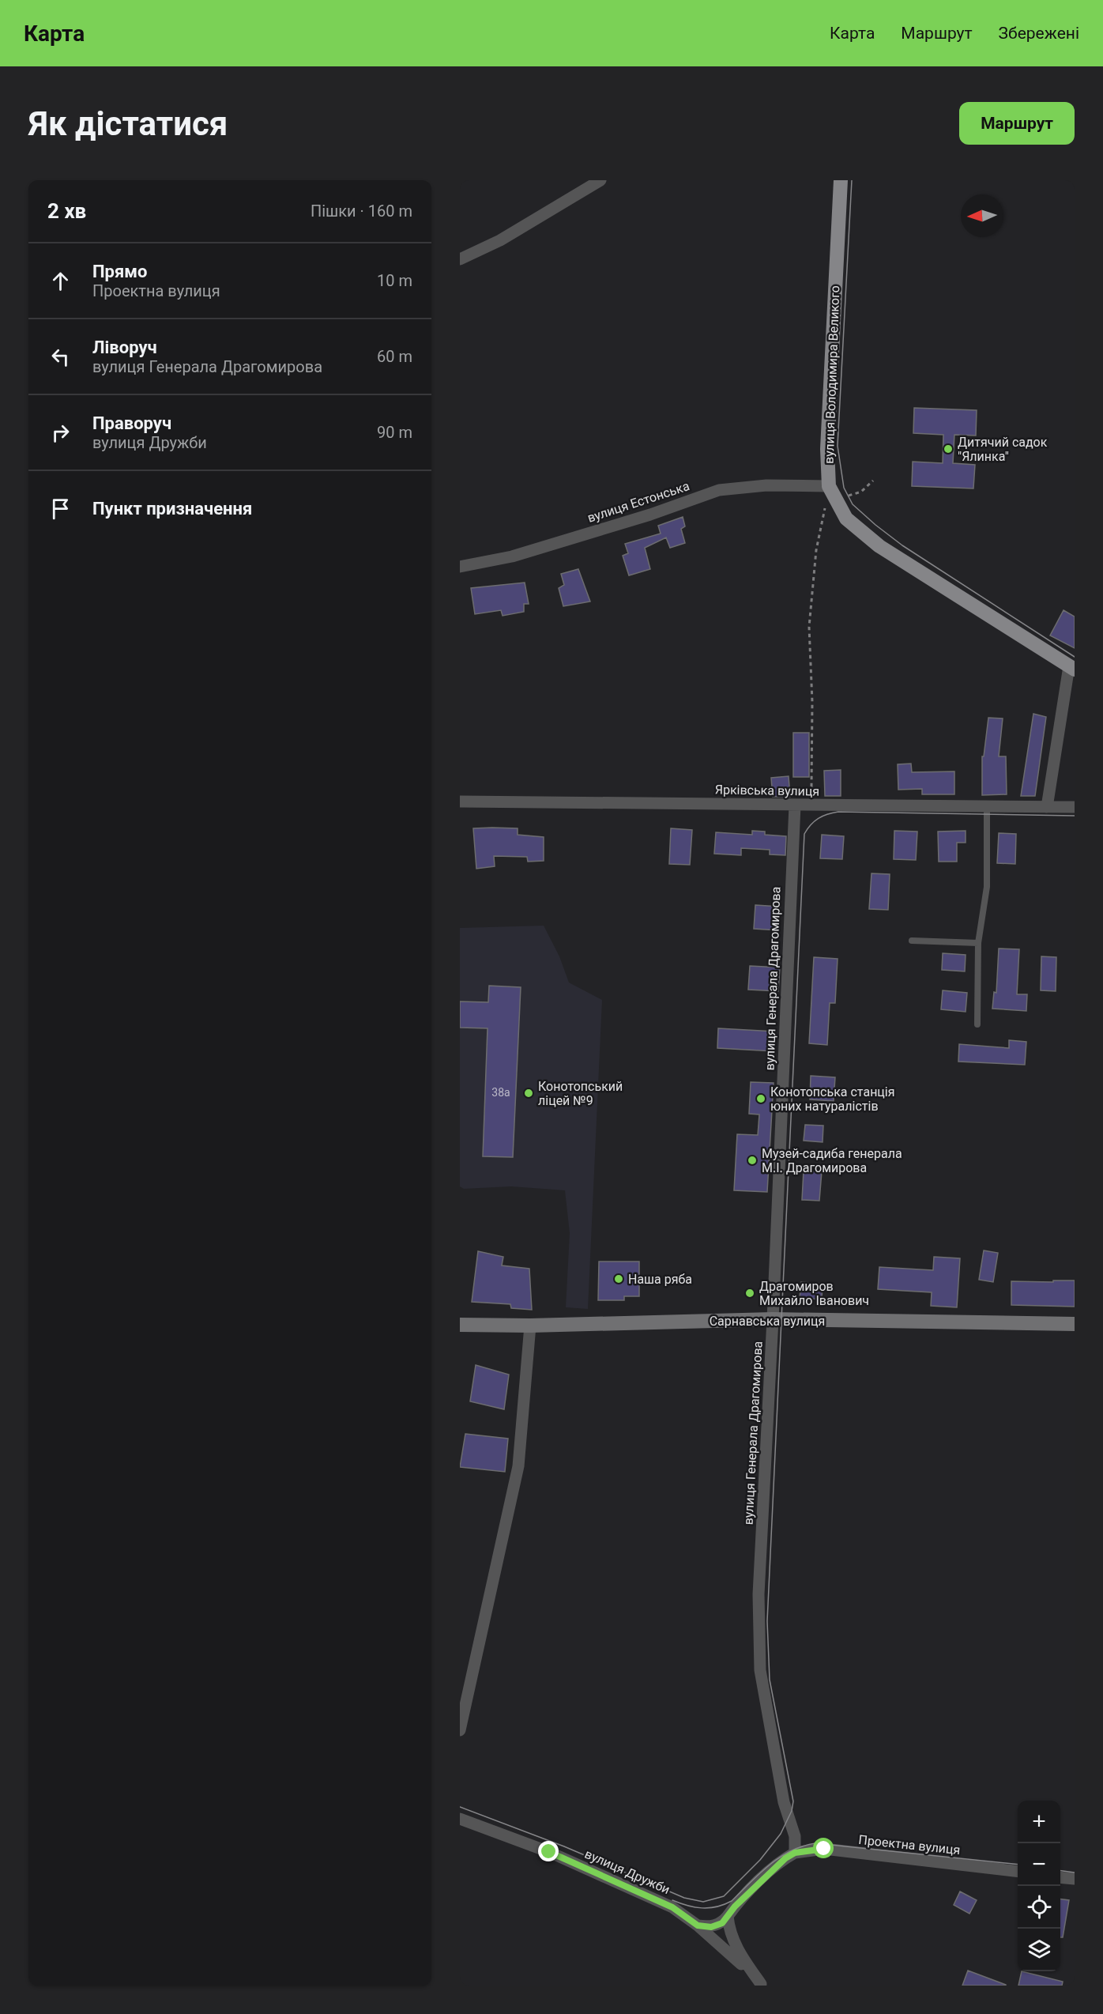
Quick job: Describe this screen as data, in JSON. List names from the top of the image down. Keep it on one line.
{"streets":{"main road":["вулиця Володимира Великого"],"street":["вулиця Естонська","Ярківська вулиця","вулиця Генерала Драгомирова","Сарнавська вулиця","Проектна вулиця","вулиця Дружби"]},"crossings":[["вулиця Володимира Великого","вулиця Естонська"],["Ярківська вулиця","вулиця Генерала Драгомирова"],["вулиця Генерала Драгомирова","Сарнавська вулиця"],["вулиця Генерала Драгомирова","Проектна вулиця"]],"places":["Дитячий садок \"Ялинка\"","Конотопський ліцей №9","Конотопська станція юних натуралістів","Музей-садиба генерала М.І. Драгомирова","Наша ряба","Драгомиров Михайло Іванович"],"house_numbers":["38а"],"north":"left","page":{"header":"Карта","nav":["Карта","Маршрут","Збережені"],"buttons":"Маршрут","title":"Як дістатися","heading":["2 хв","Пішки · 160 m"],"list":[["Прямо","Проектна вулиця","10 m"],["Ліворуч","вулиця Генерала Драгомирова","60 m"],["Праворуч","вулиця Дружби","90 m"],"Пункт призначення"],"map_buttons":["+","−"]}}
